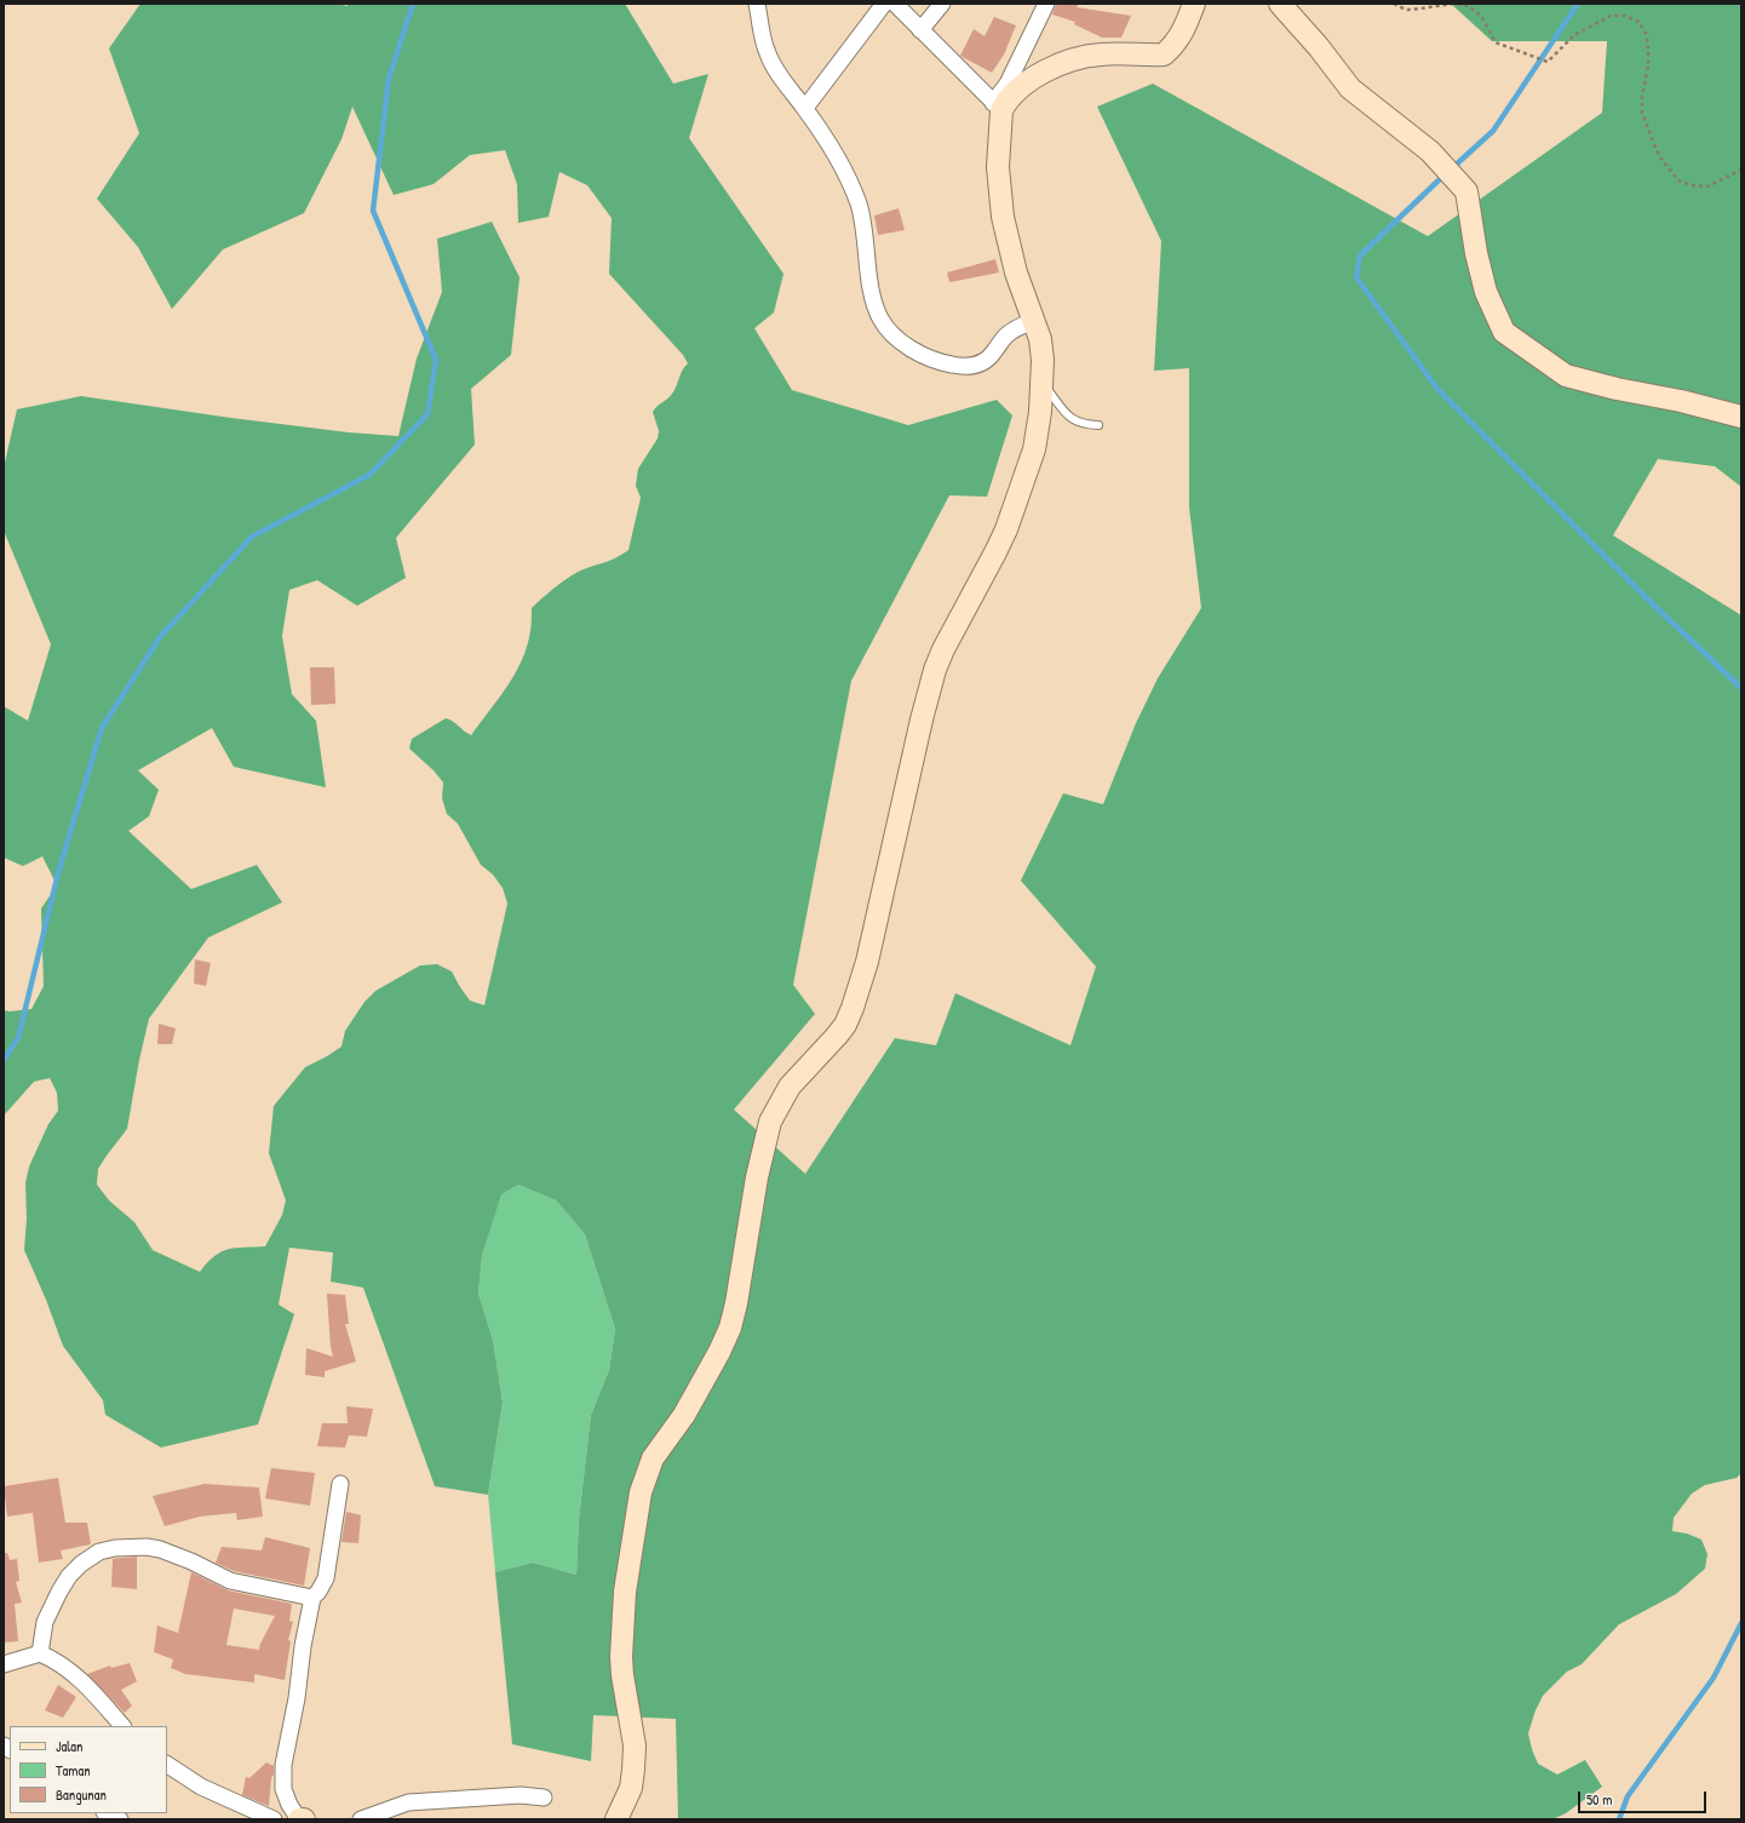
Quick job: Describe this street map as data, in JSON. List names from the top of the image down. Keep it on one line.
{"legend":["Jalan","Taman","Bangunan"],"scale_bar":"50 m"}
